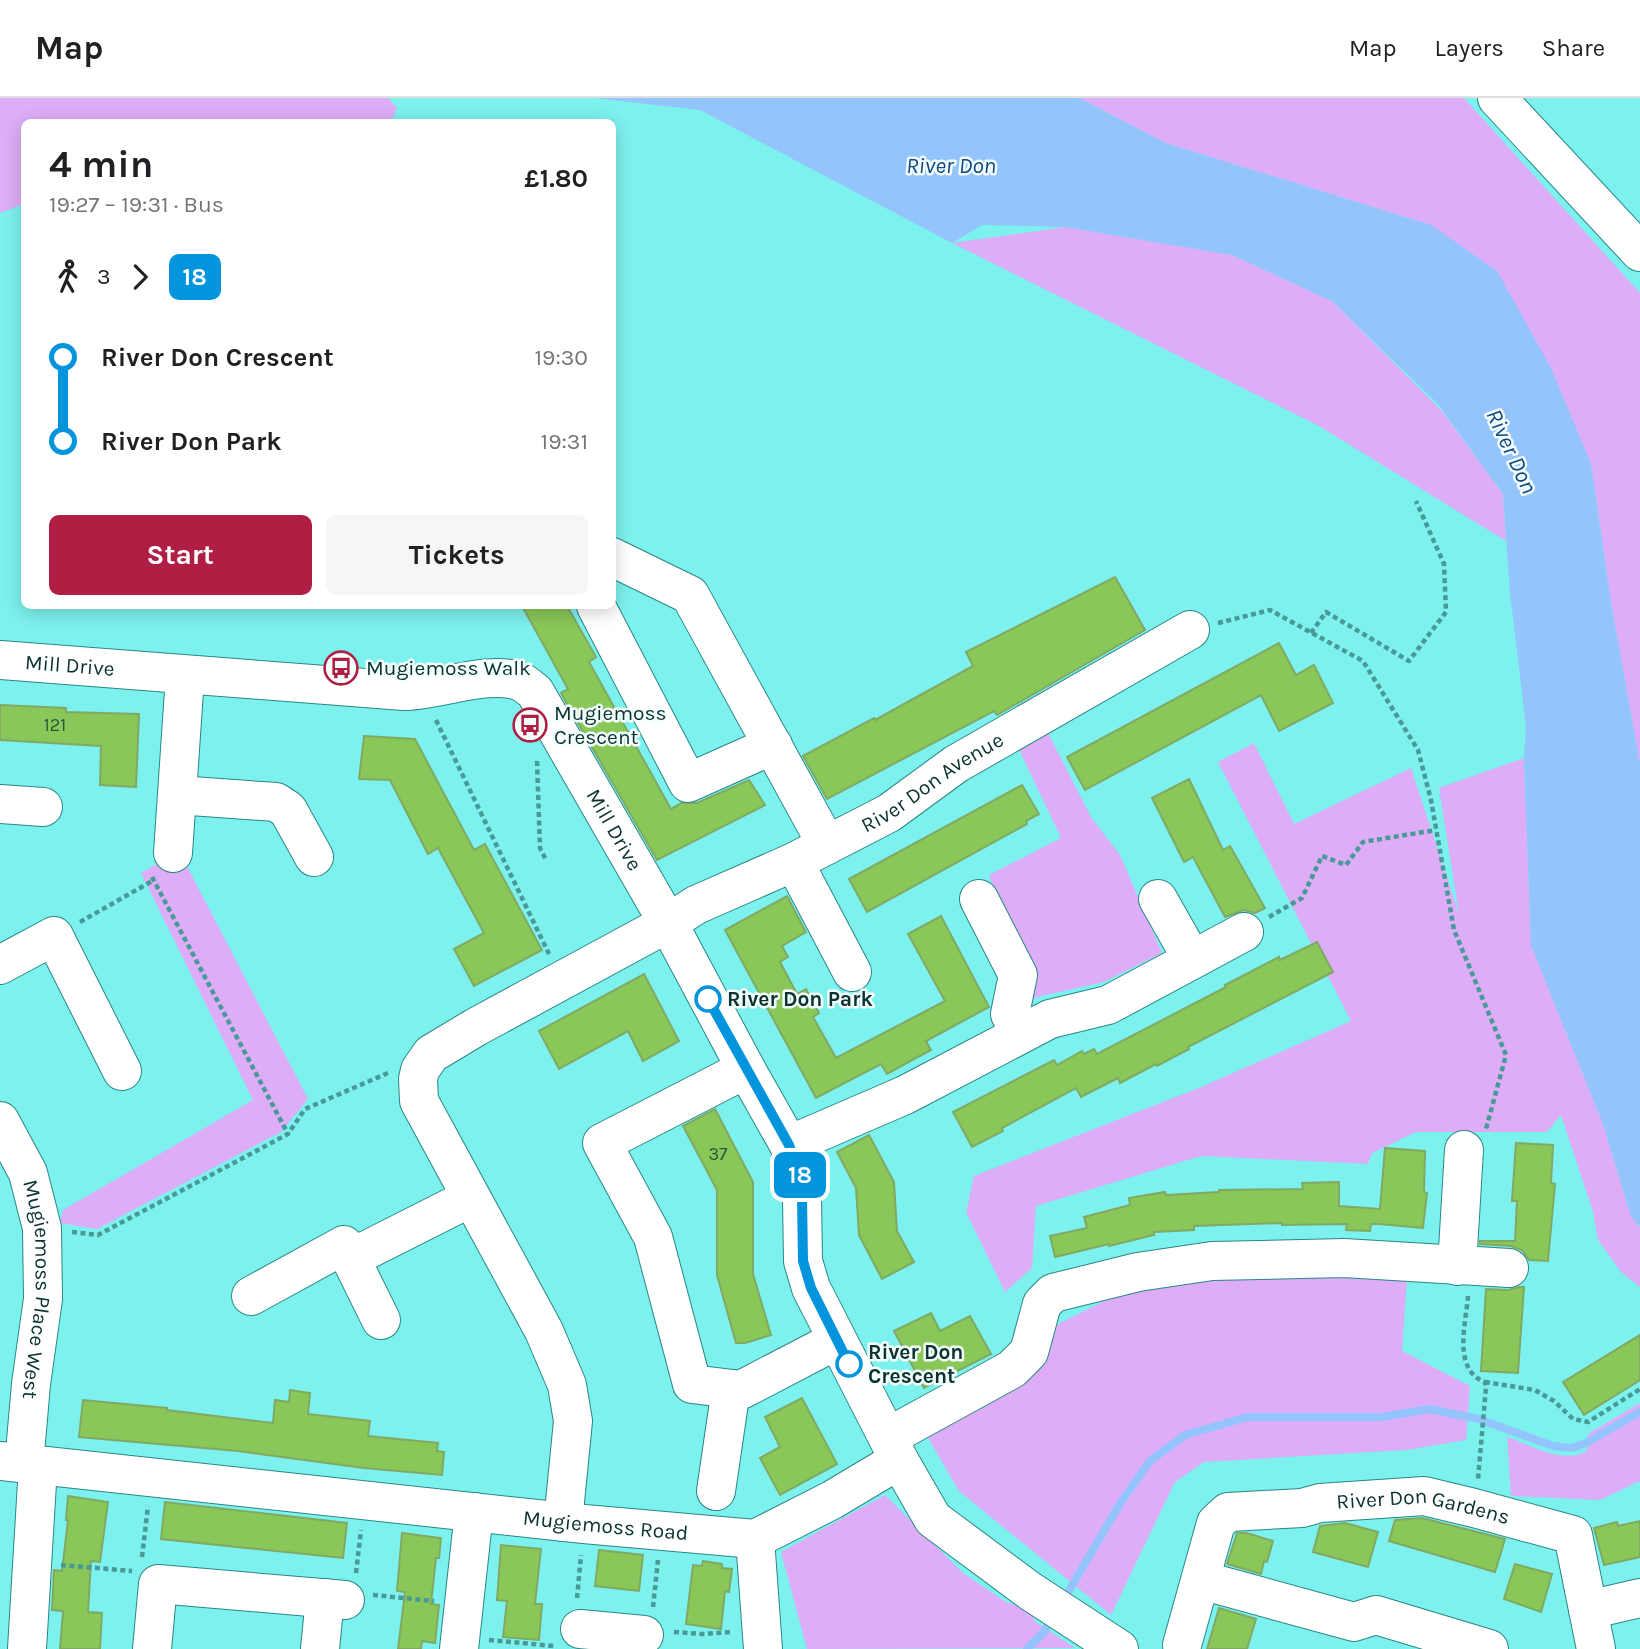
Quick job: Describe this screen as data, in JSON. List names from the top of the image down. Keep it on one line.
{"streets":{"street":["Mill Drive","River Don Avenue","Mugiemoss Place West","River Don Gardens","Mugiemoss Road"]},"crossings":[["Mill Drive","River Don Avenue"],["Mugiemoss Place West","Mugiemoss Road"]],"water":["River Don"],"places":{"bus stop":["Mugiemoss Walk","Mugiemoss Crescent"],"other":["River Don Park","River Don Crescent"]},"lines":["bus line 18"],"house_numbers":["121","37"],"page":{"header":"Map","nav":["Map","Layers","Share"],"on_map":"18","heading":["4 min","19:27 – 19:31 · Bus","£1.80"],"legs":["3","18"],"list":[{"name":"River Don Crescent","value":"19:30"},{"name":"River Don Park","value":"19:31"}],"buttons":["Start","Tickets"]}}
